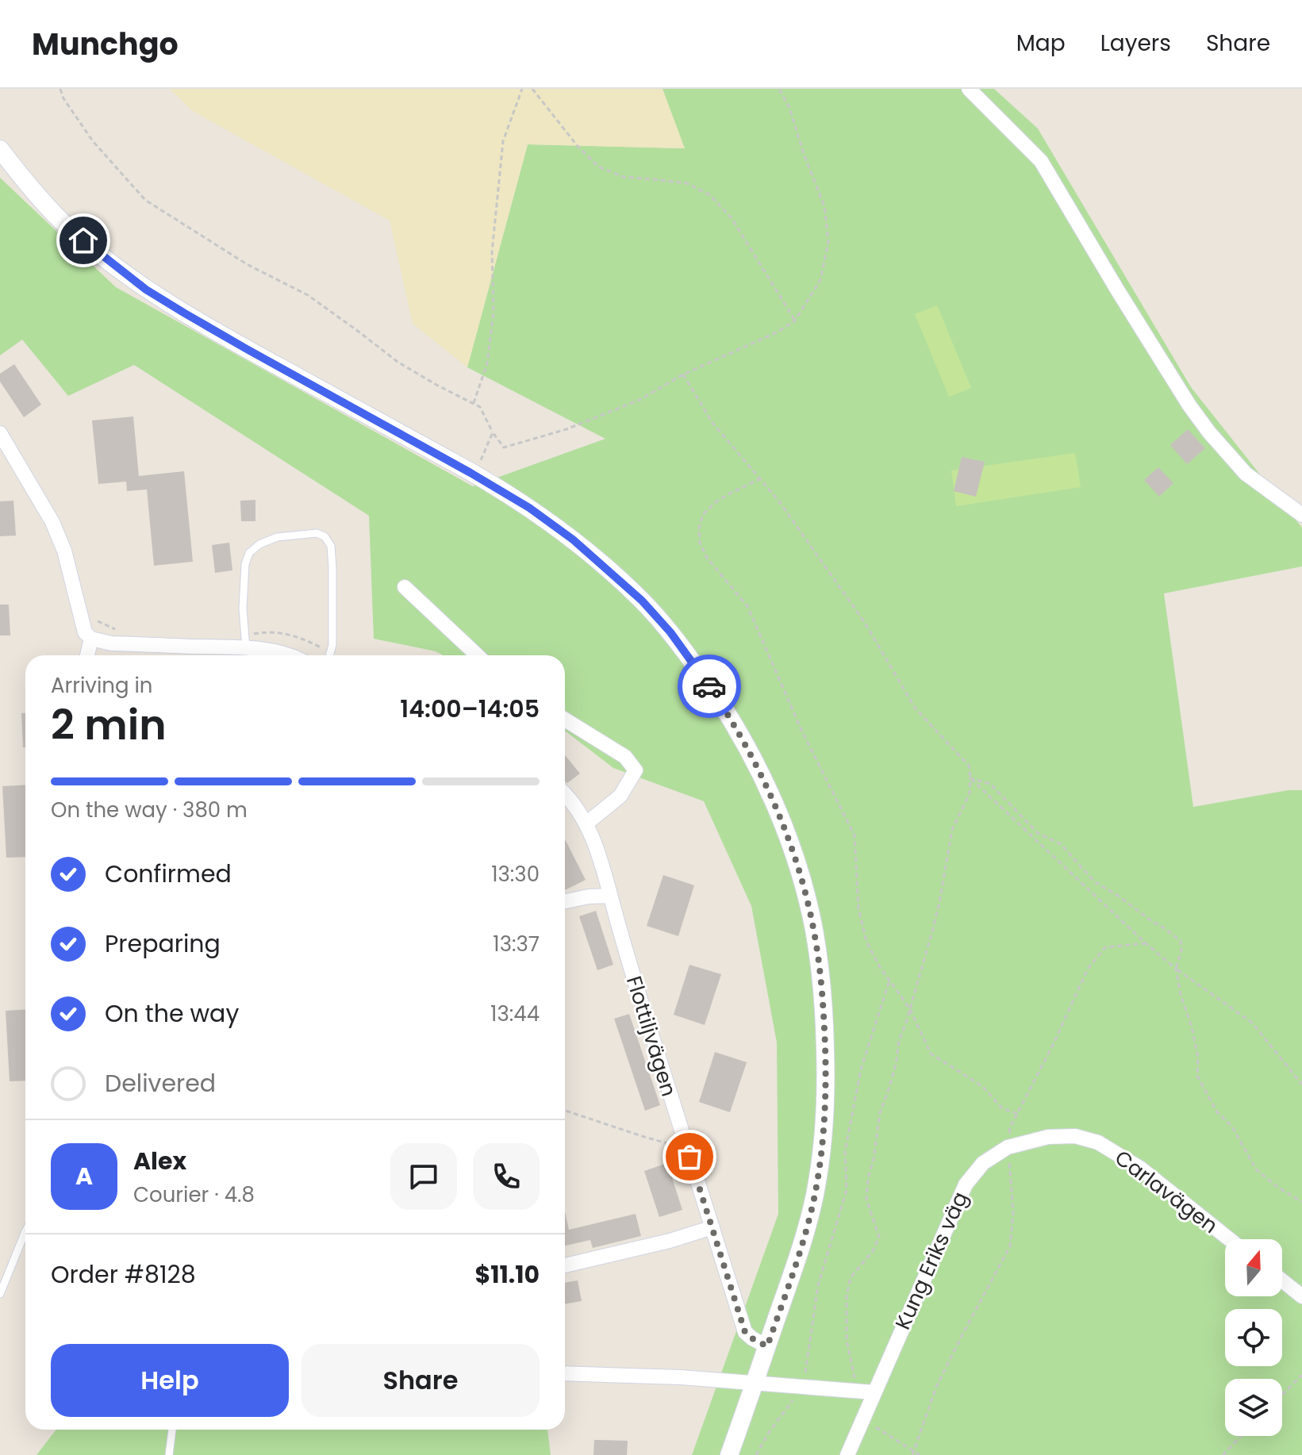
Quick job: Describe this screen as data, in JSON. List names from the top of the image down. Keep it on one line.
{"streets":{"street":["Flottiljvägen","Carlavägen","Kung Eriks väg"]},"crossings":[["Carlavägen","Kung Eriks väg"]],"north":"top","page":{"header":"Munchgo","nav":["Map","Layers","Share"],"heading":["2 min","Arriving in","14:00–14:05"],"panel":["Alex","Courier · 4.8","Order #8128","$11.10"],"bar":"On the way · 380 m","list":[["Confirmed","13:30"],["Preparing","13:37"],["On the way","13:44"],"Delivered"],"round":"A","buttons":["Help","Share"]}}
